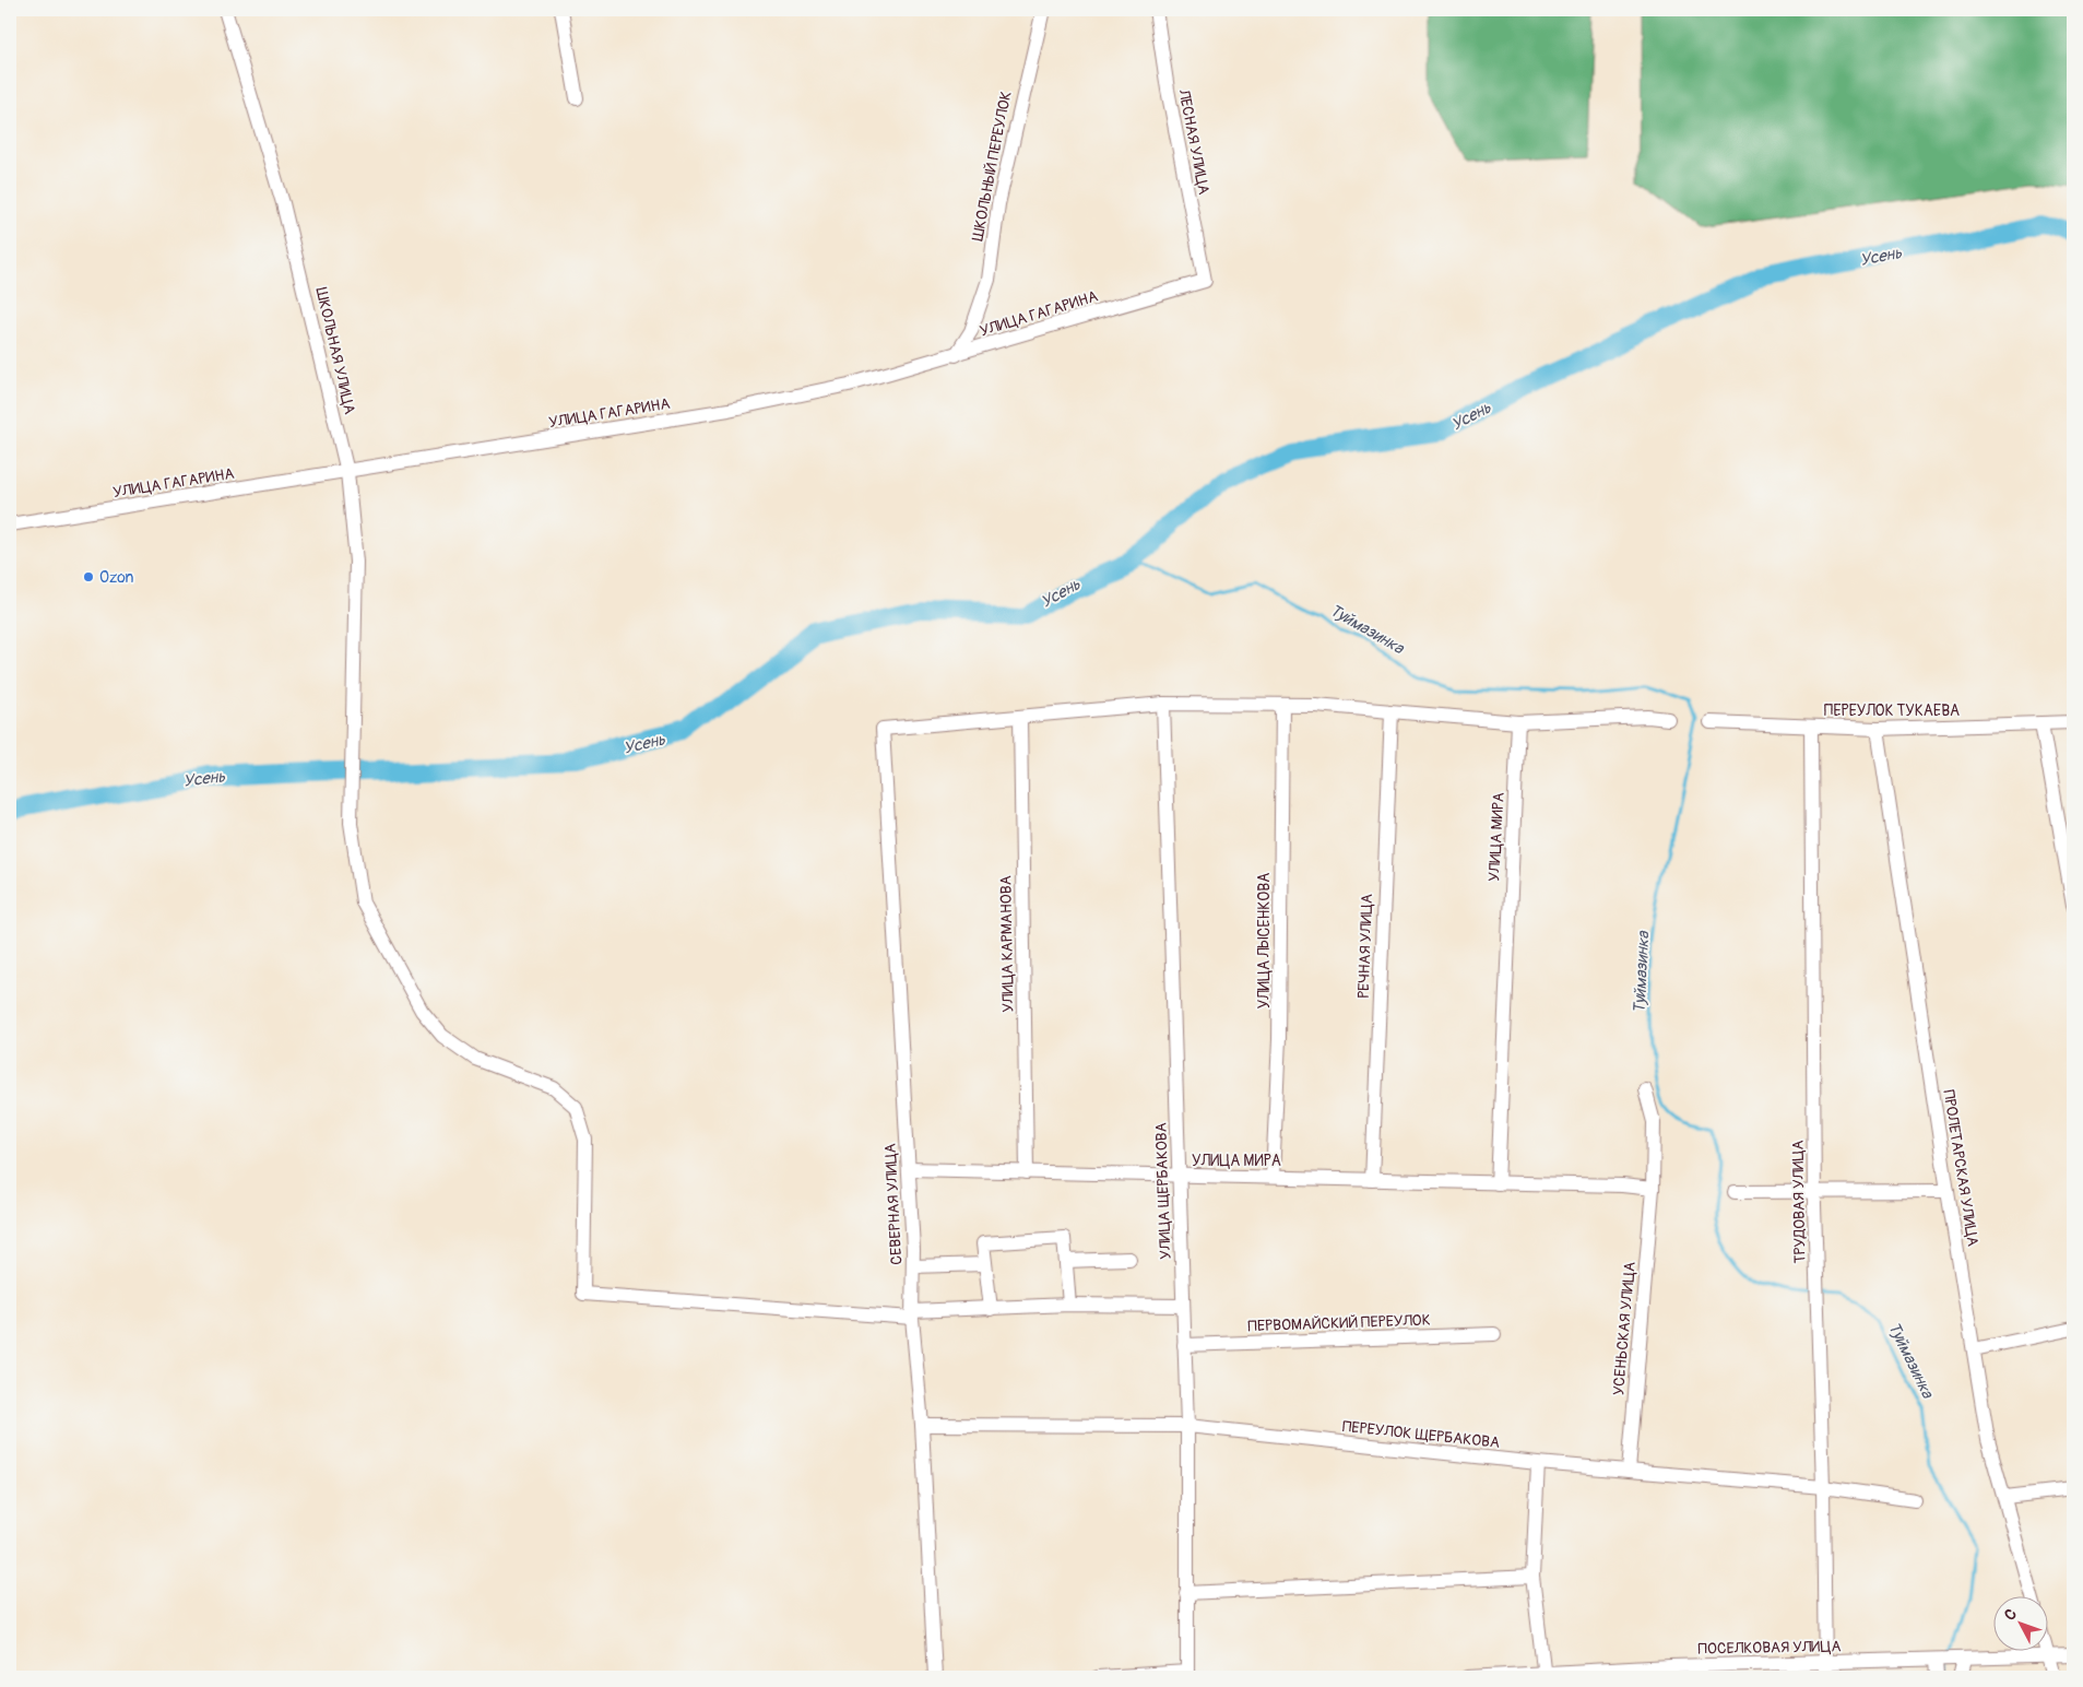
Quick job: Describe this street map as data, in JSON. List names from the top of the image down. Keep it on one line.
{"streets":{"street":["ЛЕСНАЯ УЛИЦА","ШКОЛЬНЫЙ ПЕРЕУЛОК","УЛИЦА ГАГАРИНА","ШКОЛЬНАЯ УЛИЦА","ПЕРЕУЛОК ТУКАЕВА","УЛИЦА МИРА","УЛИЦА ЛЫСЕНКОВА","УЛИЦА КАРМАНОВА","РЕЧНАЯ УЛИЦА","ПРОЛЕТАРСКАЯ УЛИЦА","УЛИЦА ЩЕРБАКОВА","ТРУДОВАЯ УЛИЦА","СЕВЕРНАЯ УЛИЦА","ПЕРВОМАЙСКИЙ ПЕРЕУЛОК","УСЕНЬСКАЯ УЛИЦА","ПЕРЕУЛОК ЩЕРБАКОВА","ПОСЕЛКОВАЯ УЛИЦА"]},"crossings":[["ЛЕСНАЯ УЛИЦА","УЛИЦА ГАГАРИНА"],["ШКОЛЬНЫЙ ПЕРЕУЛОК","УЛИЦА ГАГАРИНА"],["УЛИЦА ГАГАРИНА","ШКОЛЬНАЯ УЛИЦА"],["ШКОЛЬНАЯ УЛИЦА","СЕВЕРНАЯ УЛИЦА"],["ПЕРЕУЛОК ТУКАЕВА","ПРОЛЕТАРСКАЯ УЛИЦА"],["ПЕРЕУЛОК ТУКАЕВА","ТРУДОВАЯ УЛИЦА"],["УЛИЦА МИРА","УЛИЦА ЛЫСЕНКОВА"],["УЛИЦА МИРА","УЛИЦА КАРМАНОВА"],["УЛИЦА МИРА","РЕЧНАЯ УЛИЦА"],["УЛИЦА МИРА","УЛИЦА ЩЕРБАКОВА"],["УЛИЦА МИРА","СЕВЕРНАЯ УЛИЦА"],["УЛИЦА МИРА","УСЕНЬСКАЯ УЛИЦА"],["УЛИЦА КАРМАНОВА","СЕВЕРНАЯ УЛИЦА"],["УЛИЦА ЩЕРБАКОВА","ПЕРВОМАЙСКИЙ ПЕРЕУЛОК"],["УЛИЦА ЩЕРБАКОВА","ПЕРЕУЛОК ЩЕРБАКОВА"],["ТРУДОВАЯ УЛИЦА","ПЕРЕУЛОК ЩЕРБАКОВА"],["ТРУДОВАЯ УЛИЦА","ПОСЕЛКОВАЯ УЛИЦА"],["СЕВЕРНАЯ УЛИЦА","ПЕРЕУЛОК ЩЕРБАКОВА"],["УСЕНЬСКАЯ УЛИЦА","ПЕРЕУЛОК ЩЕРБАКОВА"]],"water":["Усень","Туймазинка"],"places":["Ozon"],"north":"top left"}
